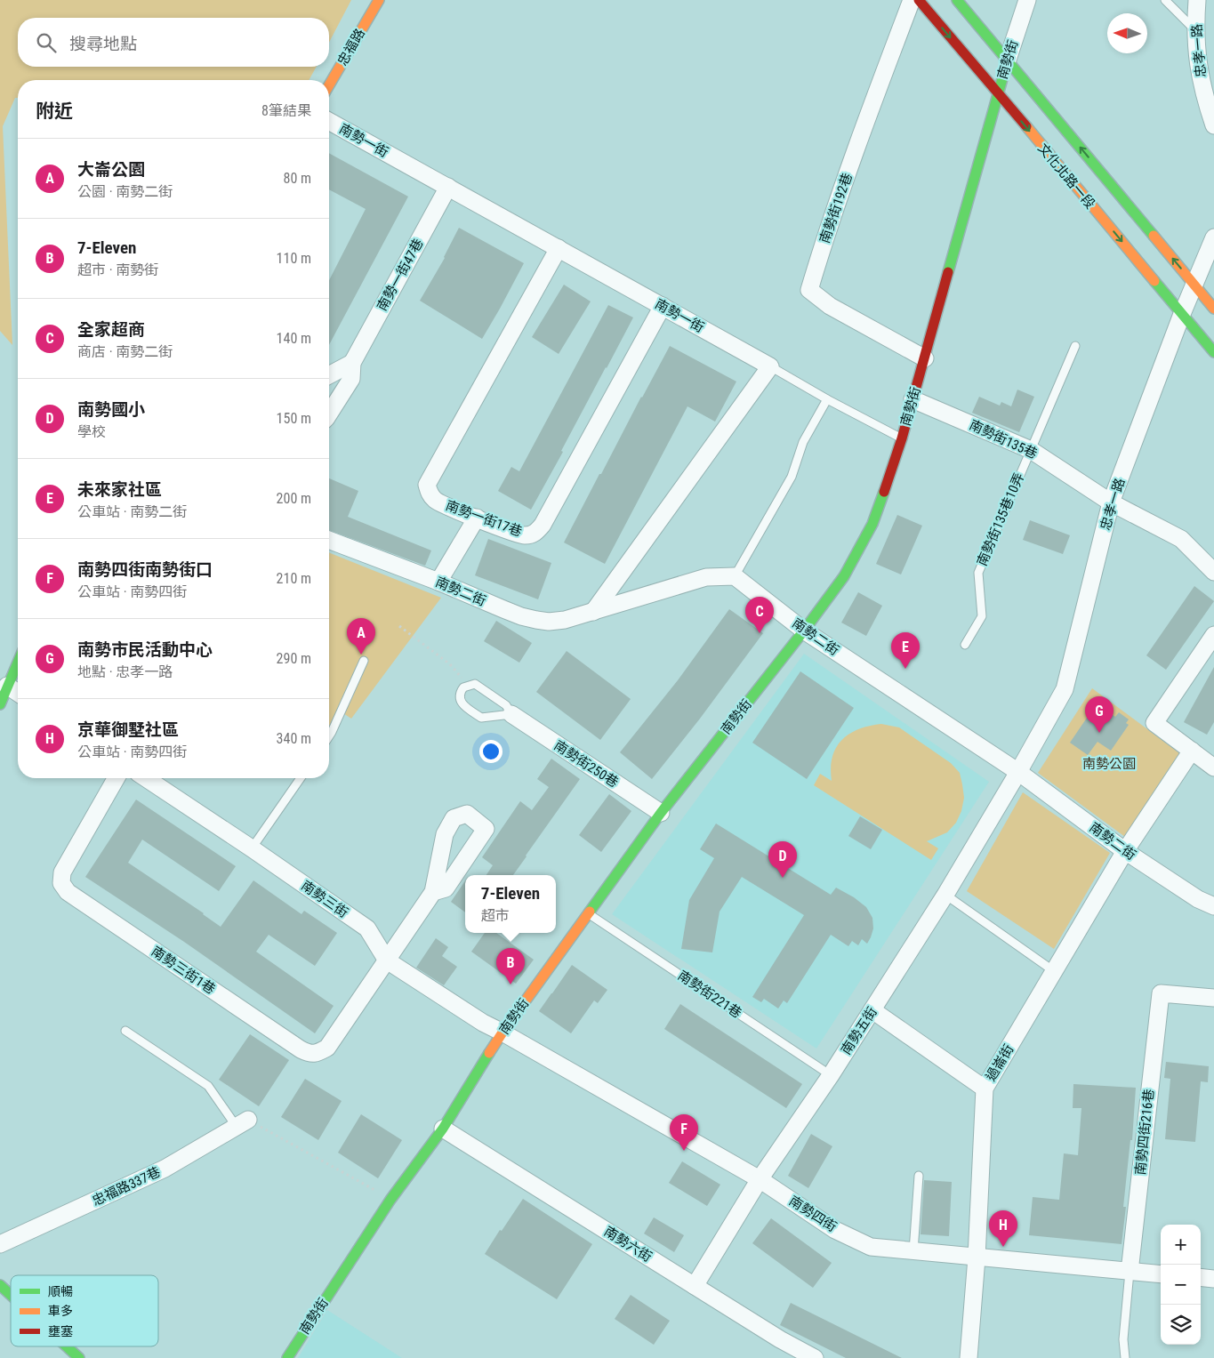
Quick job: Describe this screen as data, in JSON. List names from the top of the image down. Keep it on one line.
{"streets":{"main road":["忠福路","南勢街","文化北路一段"],"street":["忠孝一路","南勢一街","南勢街192巷","南勢一街47巷","南勢街135巷","南勢一街17巷","南勢二街","南勢街250巷","南勢三街","南勢三街1巷","南勢五街","過崙街","南勢四街216巷","忠福路337巷","南勢四街","南勢六街"],"lane":["南勢街135巷10弄","南勢街221巷"]},"crossings":[["忠孝一路","文化北路一段"],["忠孝一路","南勢街135巷"],["忠孝一路","南勢二街"],["忠孝一路","南勢五街"],["南勢街","文化北路一段"],["南勢街","南勢街192巷"],["南勢街","南勢街135巷"],["南勢街","南勢二街"],["南勢街","南勢街250巷"],["南勢街","南勢三街"],["南勢街","南勢街221巷"],["南勢街","南勢四街"],["南勢街","南勢六街"],["南勢一街","南勢一街47巷"],["南勢一街","南勢一街17巷"],["南勢街135巷","南勢街135巷10弄"],["南勢二街","南勢五街"],["南勢二街","過崙街"],["南勢三街","南勢三街1巷"],["南勢三街","南勢四街"],["南勢街221巷","南勢五街"],["南勢五街","南勢四街"],["南勢五街","南勢六街"],["過崙街","南勢四街"],["南勢四街216巷","南勢四街"]],"parks":["南勢公園"],"legend":["順暢","車多","壅塞"],"north":"left","page":{"search":"搜尋地點","heading":["附近","8筆結果"],"list":[{"mark":"A","name":"大崙公園","note":"公園 · 南勢二街","value":"80 m"},{"mark":"B","name":"7-Eleven","note":"超市 · 南勢街","value":"110 m"},{"mark":"C","name":"全家超商","note":"商店 · 南勢二街","value":"140 m"},{"mark":"D","name":"南勢國小","note":"學校","value":"150 m"},{"mark":"E","name":"未來家社區","note":"公車站 · 南勢二街","value":"200 m"},{"mark":"F","name":"南勢四街南勢街口","note":"公車站 · 南勢四街","value":"210 m"},{"mark":"G","name":"南勢市民活動中心","note":"地點 · 忠孝一路","value":"290 m"},{"mark":"H","name":"京華御墅社區","note":"公車站 · 南勢四街","value":"340 m"}],"pins":["C","A","E","G","D","B","F","H"],"popup":["7-Eleven","超市"],"map_buttons":["+","−"]}}
